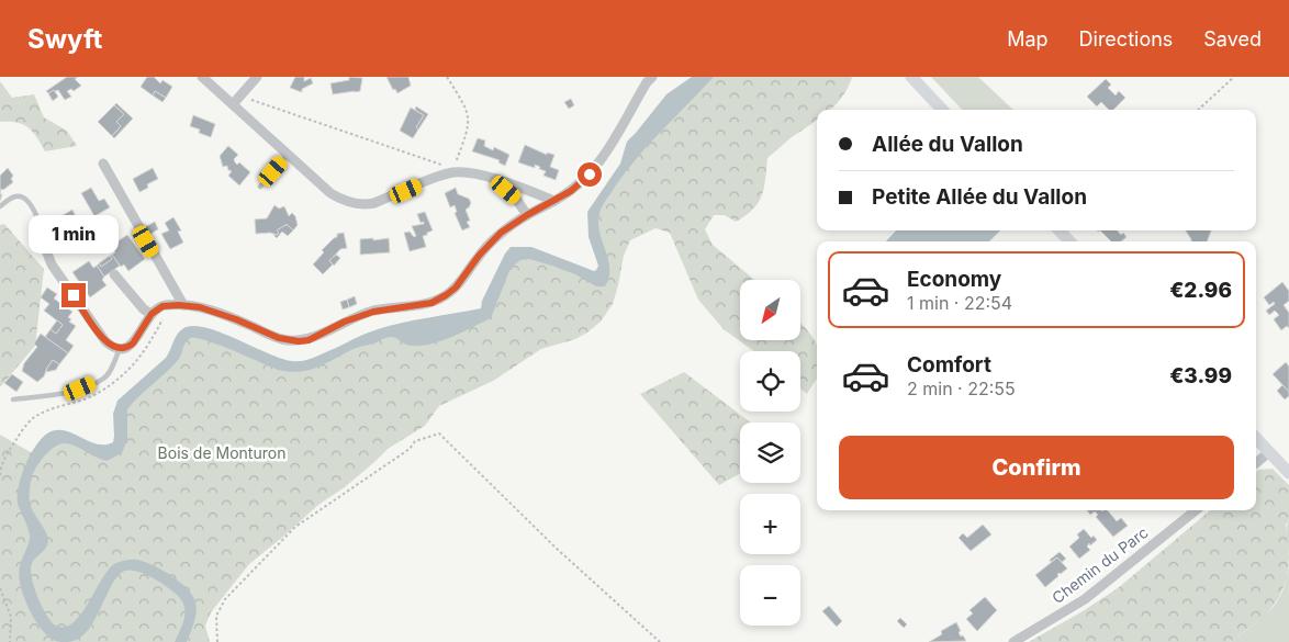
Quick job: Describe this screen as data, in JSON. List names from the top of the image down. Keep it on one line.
{"streets":{"street":["Chemin du Parc"]},"parks":["Bois de Monturon"],"north":"bottom left","page":{"header":"Swyft","nav":["Map","Directions","Saved"],"banner":["Allée du Vallon","Petite Allée du Vallon"],"bubble":"1 min","list":[{"name":"Economy","note":"1 min · 22:54","value":"€2.96"},{"name":"Comfort","note":"2 min · 22:55","value":"€3.99"}],"map_buttons":["+","−"],"buttons":"Confirm"}}
